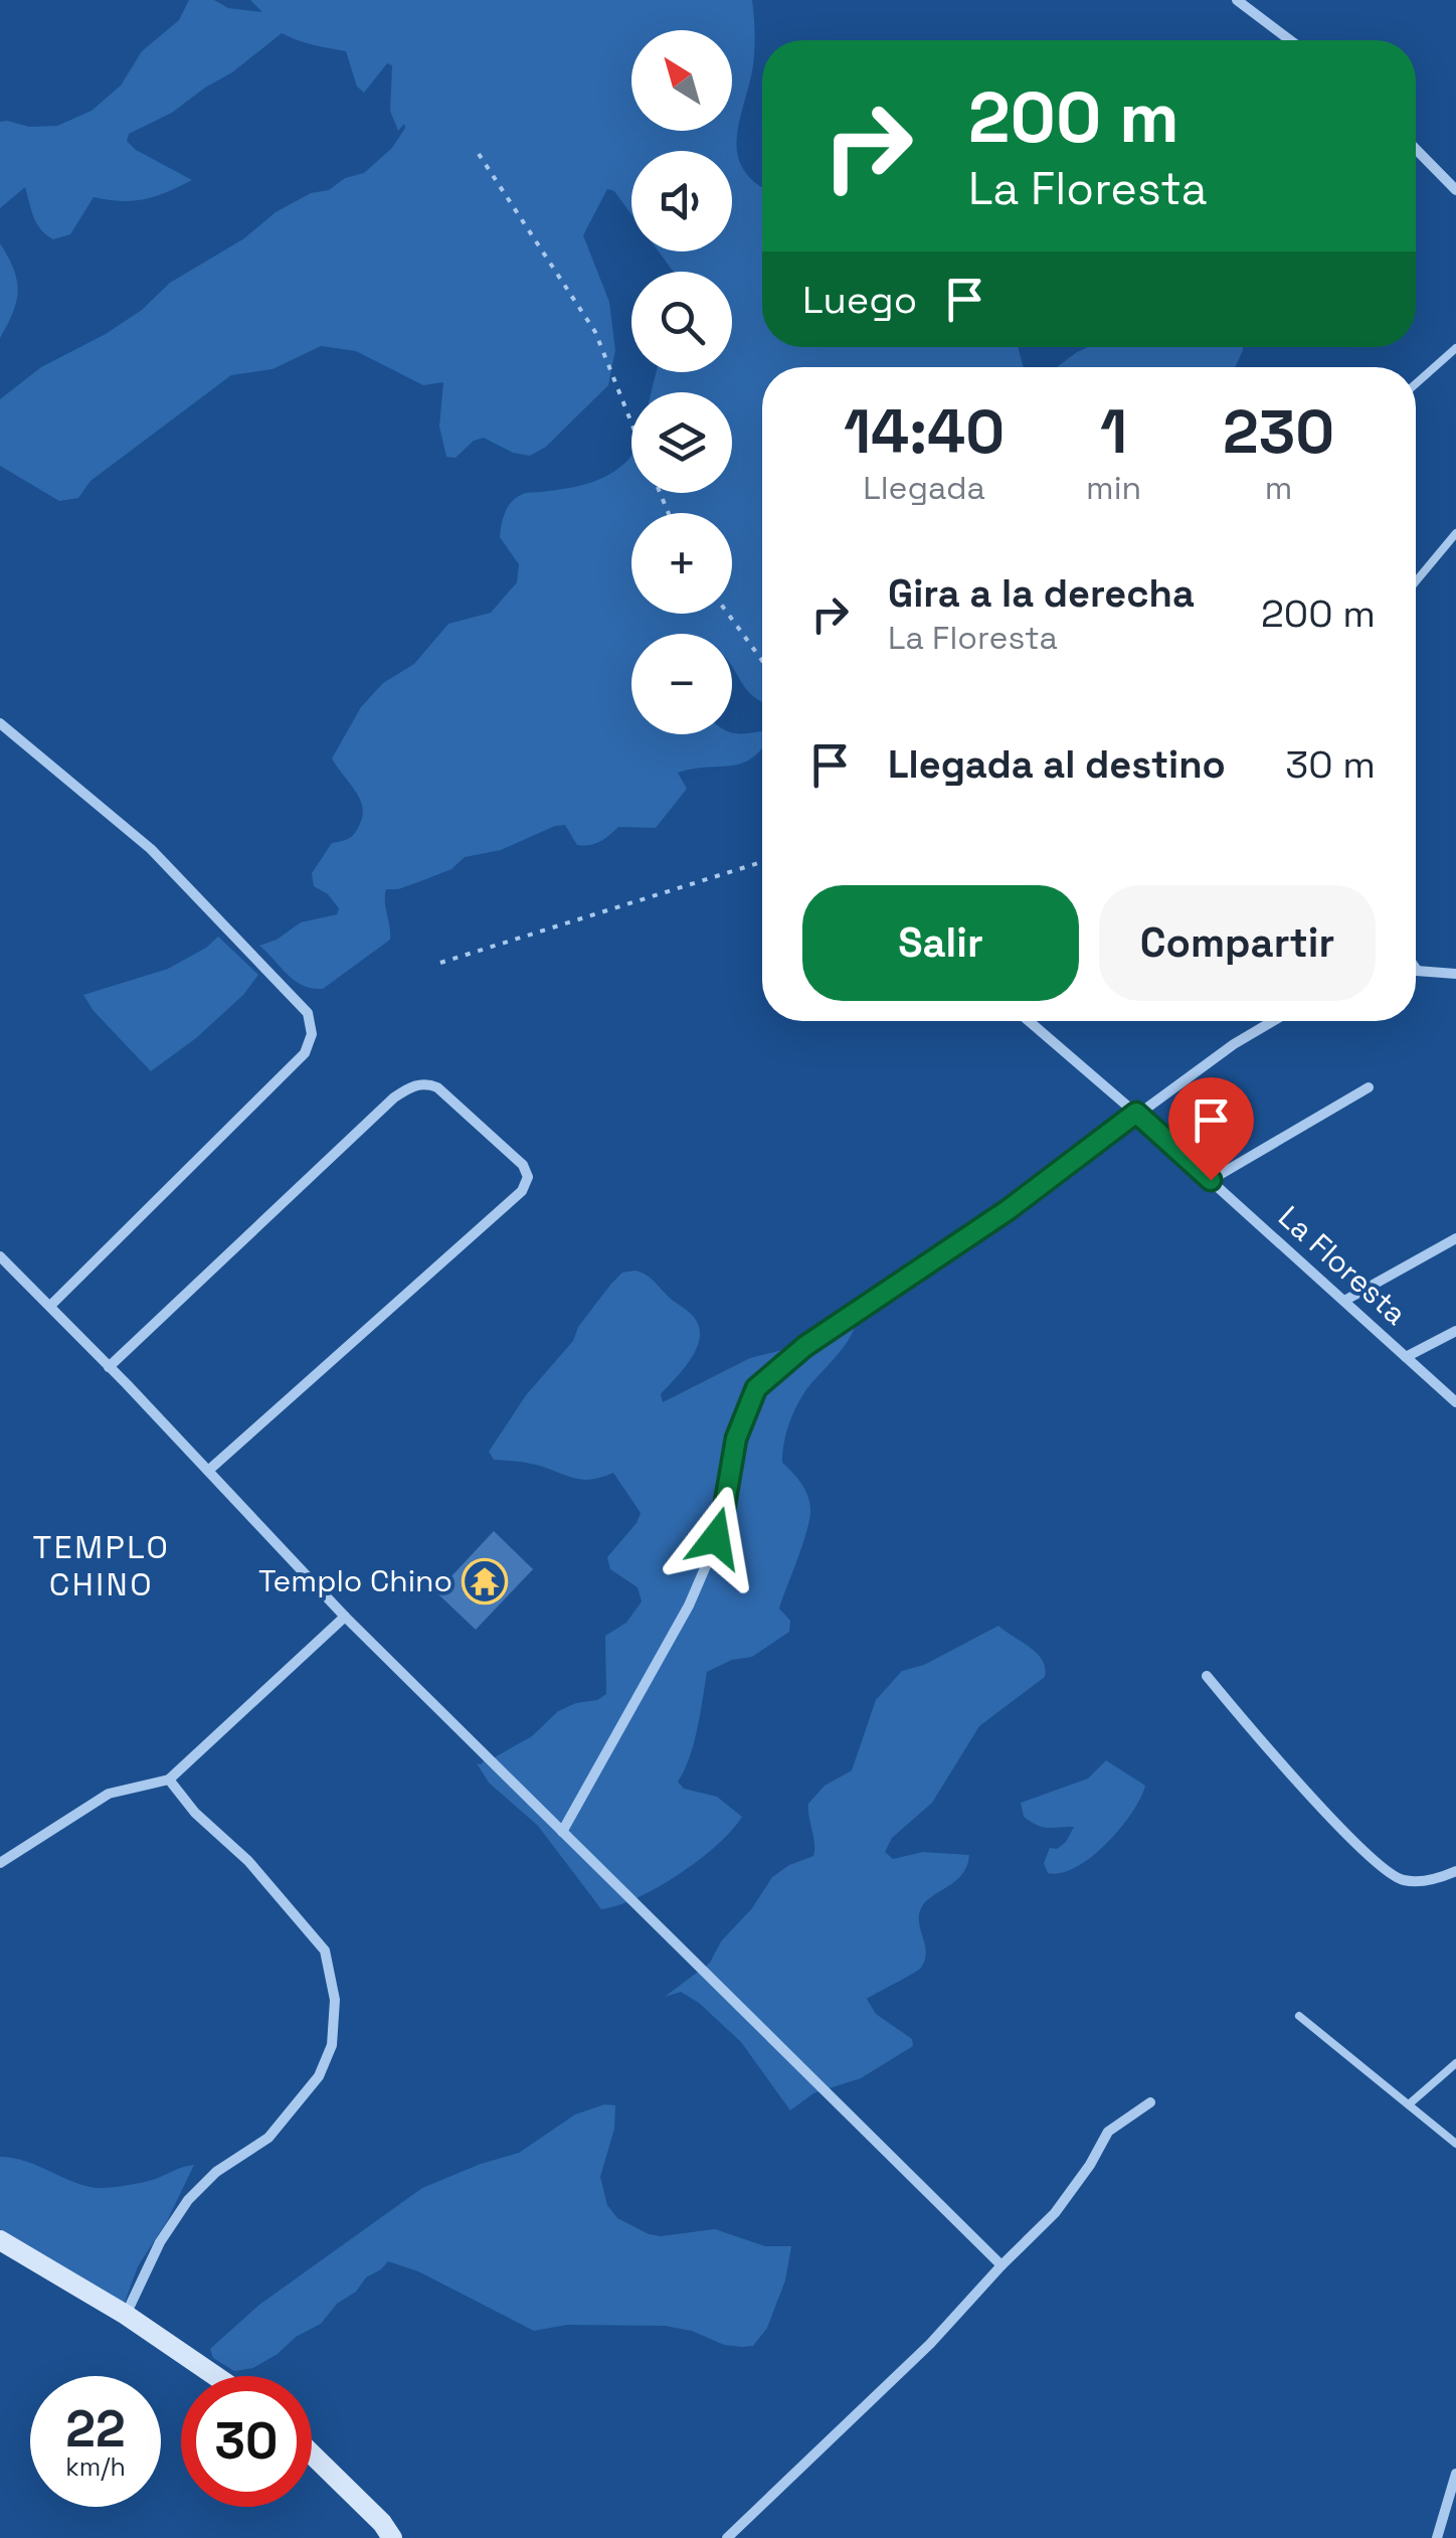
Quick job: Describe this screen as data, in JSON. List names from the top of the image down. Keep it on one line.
{"streets":{"street":["La Floresta"]},"districts":["TEMPLO CHINO"],"places":{"temple":["Templo Chino"]},"north":"top left","page":{"map_buttons":["+","−"],"turn":["200 m","La Floresta"],"then":"Luego","eta":["14:40","Llegada","1","min","230","m"],"list":[{"name":"Gira a la derecha","note":"La Floresta","value":"200 m"},{"name":"Llegada al destino","value":"30 m"}],"buttons":["Salir","Compartir"],"speed":"22 km/h","limit":"30"}}
